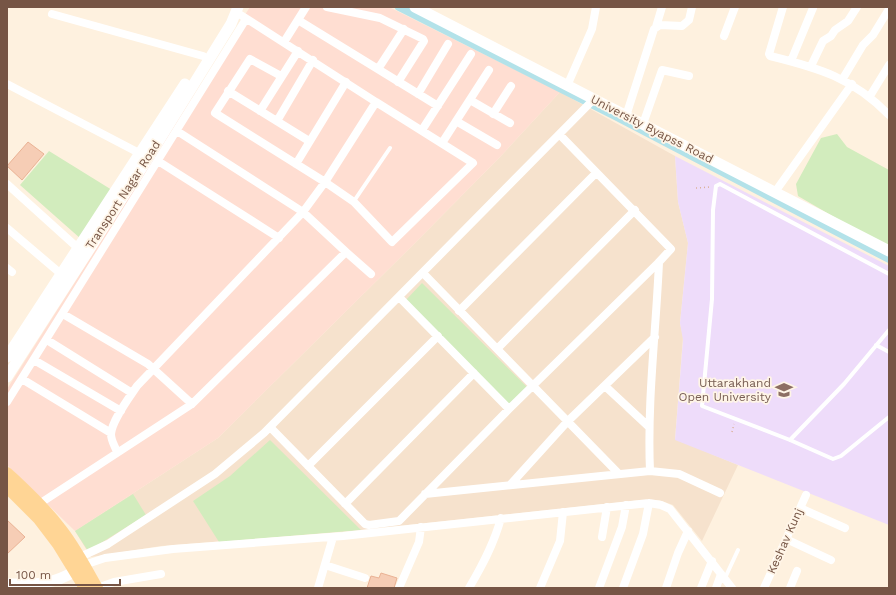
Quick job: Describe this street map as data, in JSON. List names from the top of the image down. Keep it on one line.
{"streets":{"main road":["University Byapss Road","Transport Nagar Road"],"street":["Keshav Kunj"]},"places":{"school or university":["Uttarakhand Open University"]},"scale_bar":"100 m"}
